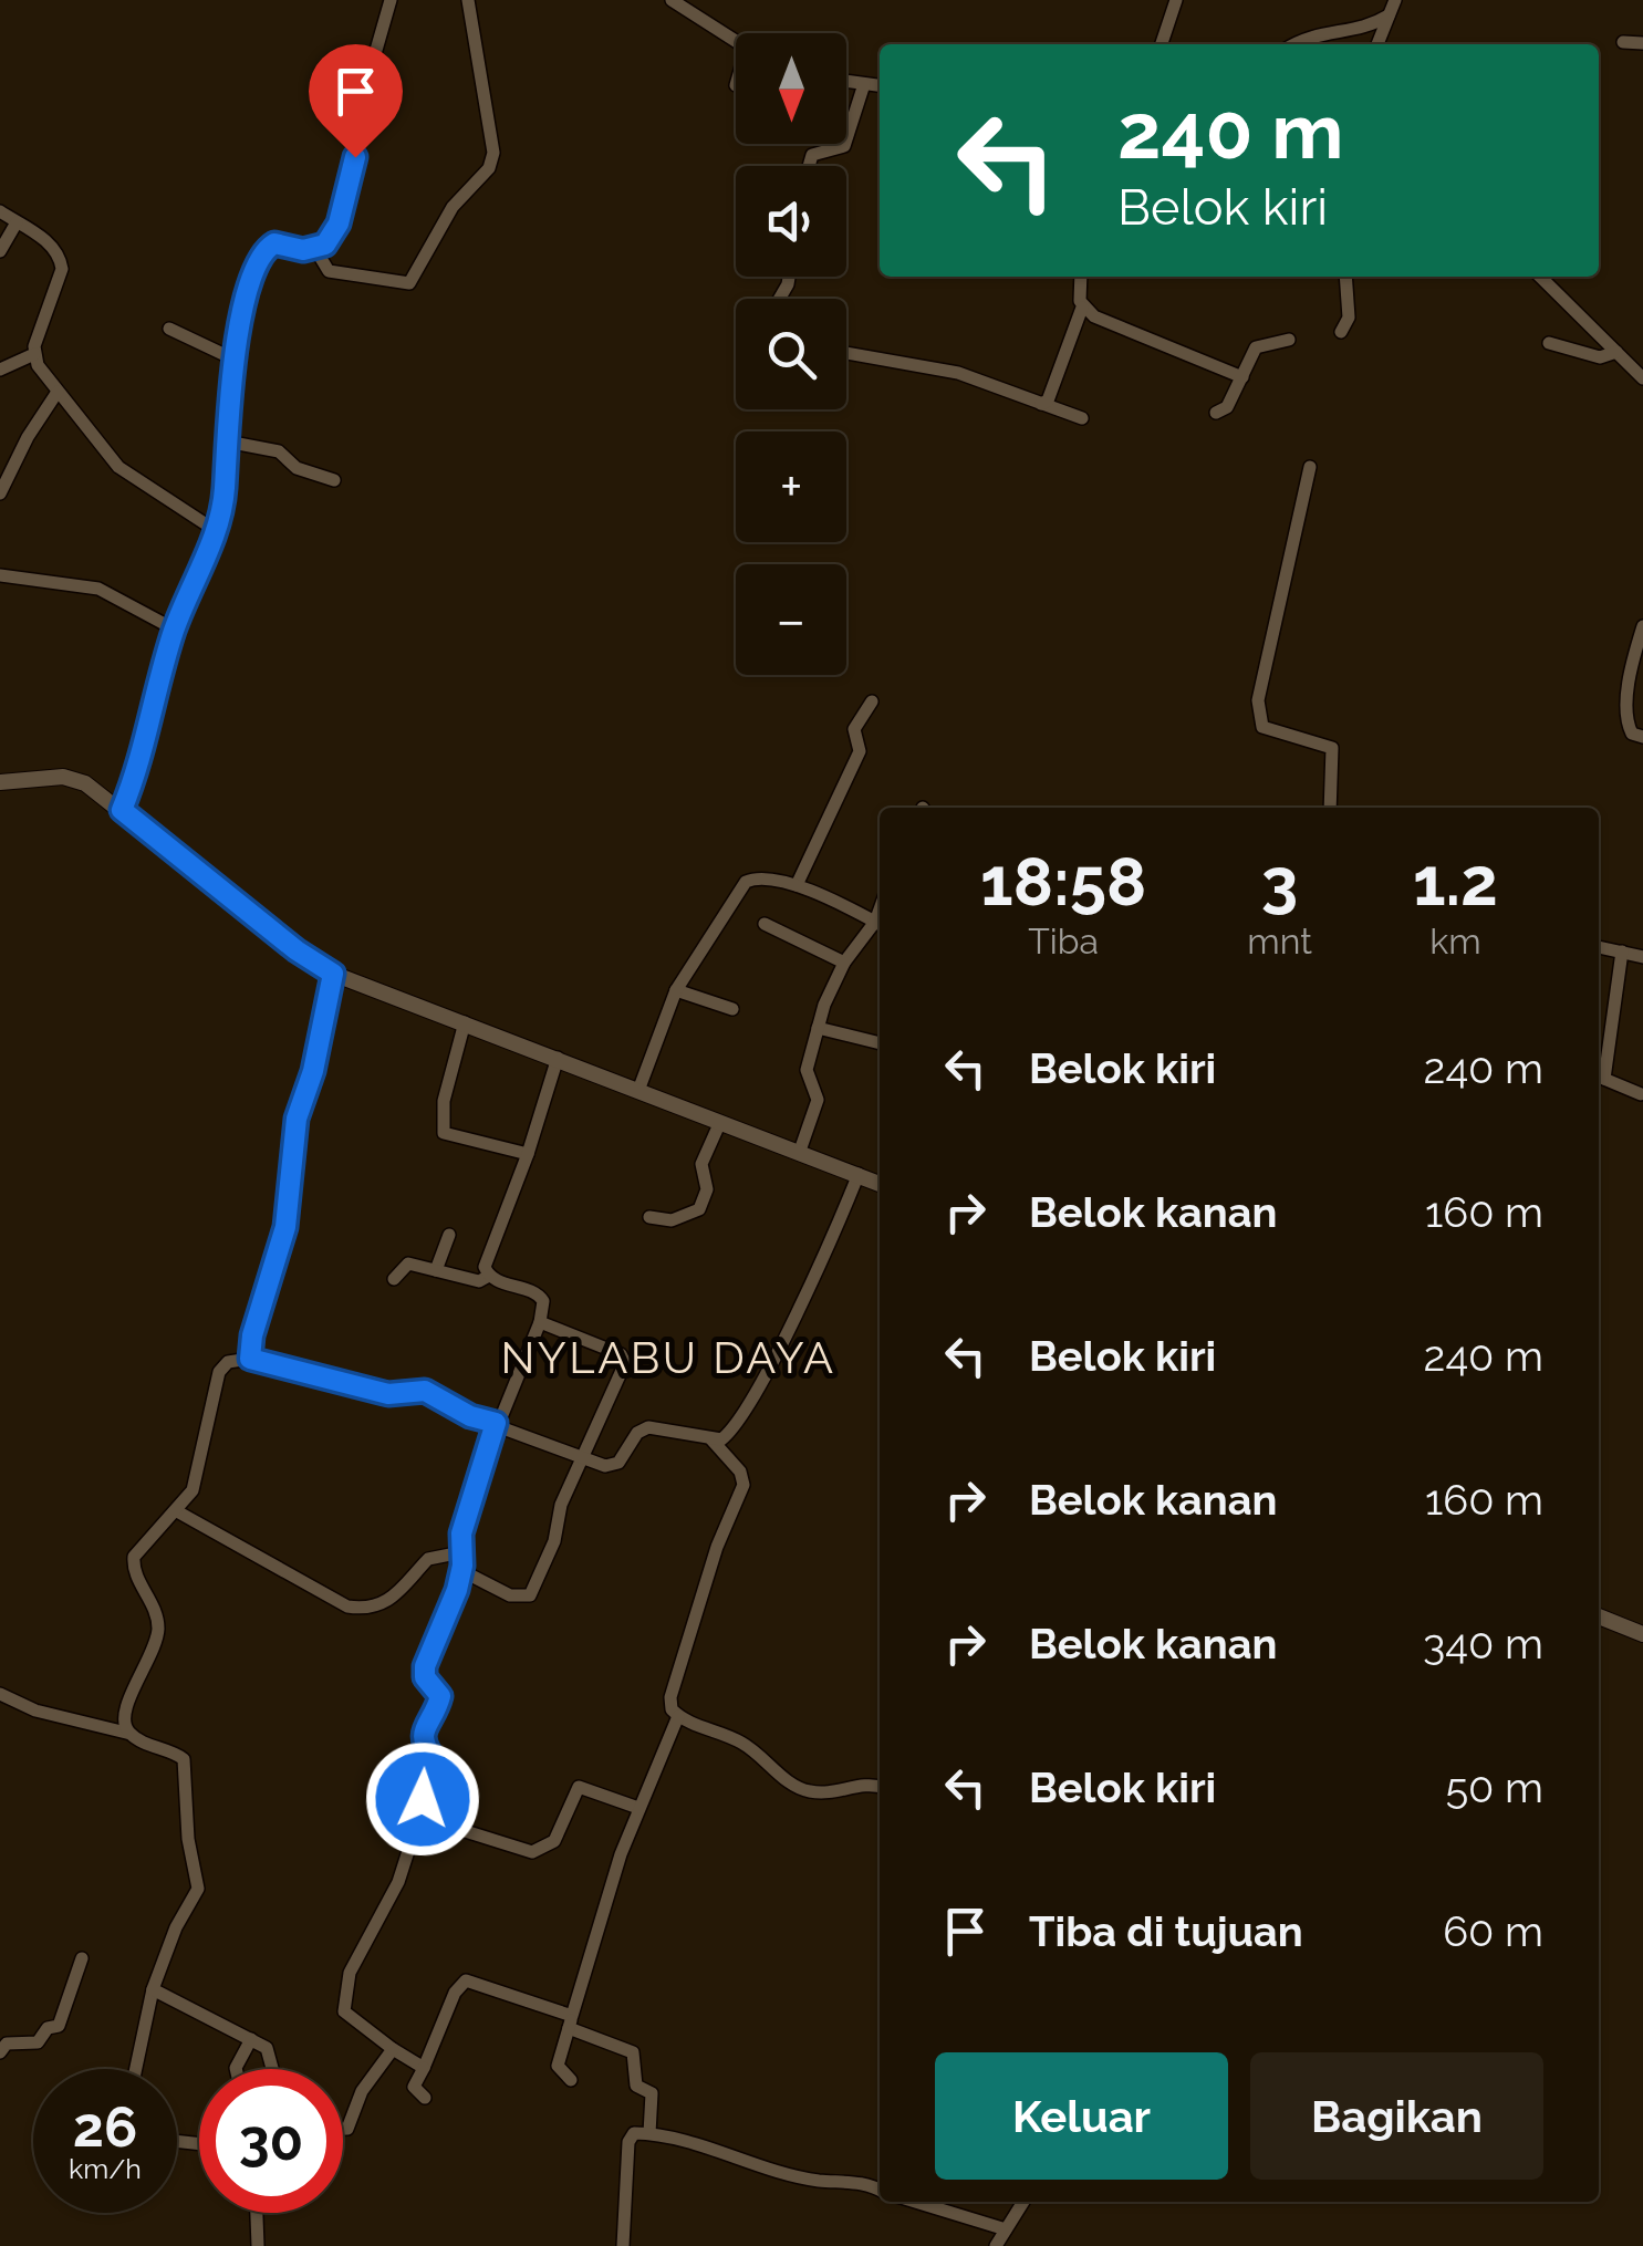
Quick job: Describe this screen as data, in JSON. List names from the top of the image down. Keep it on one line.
{"districts":["NYLABU DAYA"],"north":"bottom","page":{"map_buttons":["+","−"],"turn":["240 m","Belok kiri"],"eta":["18:58","Tiba","3","mnt","1.2","km"],"list":[{"name":"Belok kiri","value":"240 m"},{"name":"Belok kanan","value":"160 m"},{"name":"Belok kiri","value":"240 m"},{"name":"Belok kanan","value":"160 m"},{"name":"Belok kanan","value":"340 m"},{"name":"Belok kiri","value":"50 m"},{"name":"Tiba di tujuan","value":"60 m"}],"buttons":["Keluar","Bagikan"],"speed":"26 km/h","limit":"30"}}
